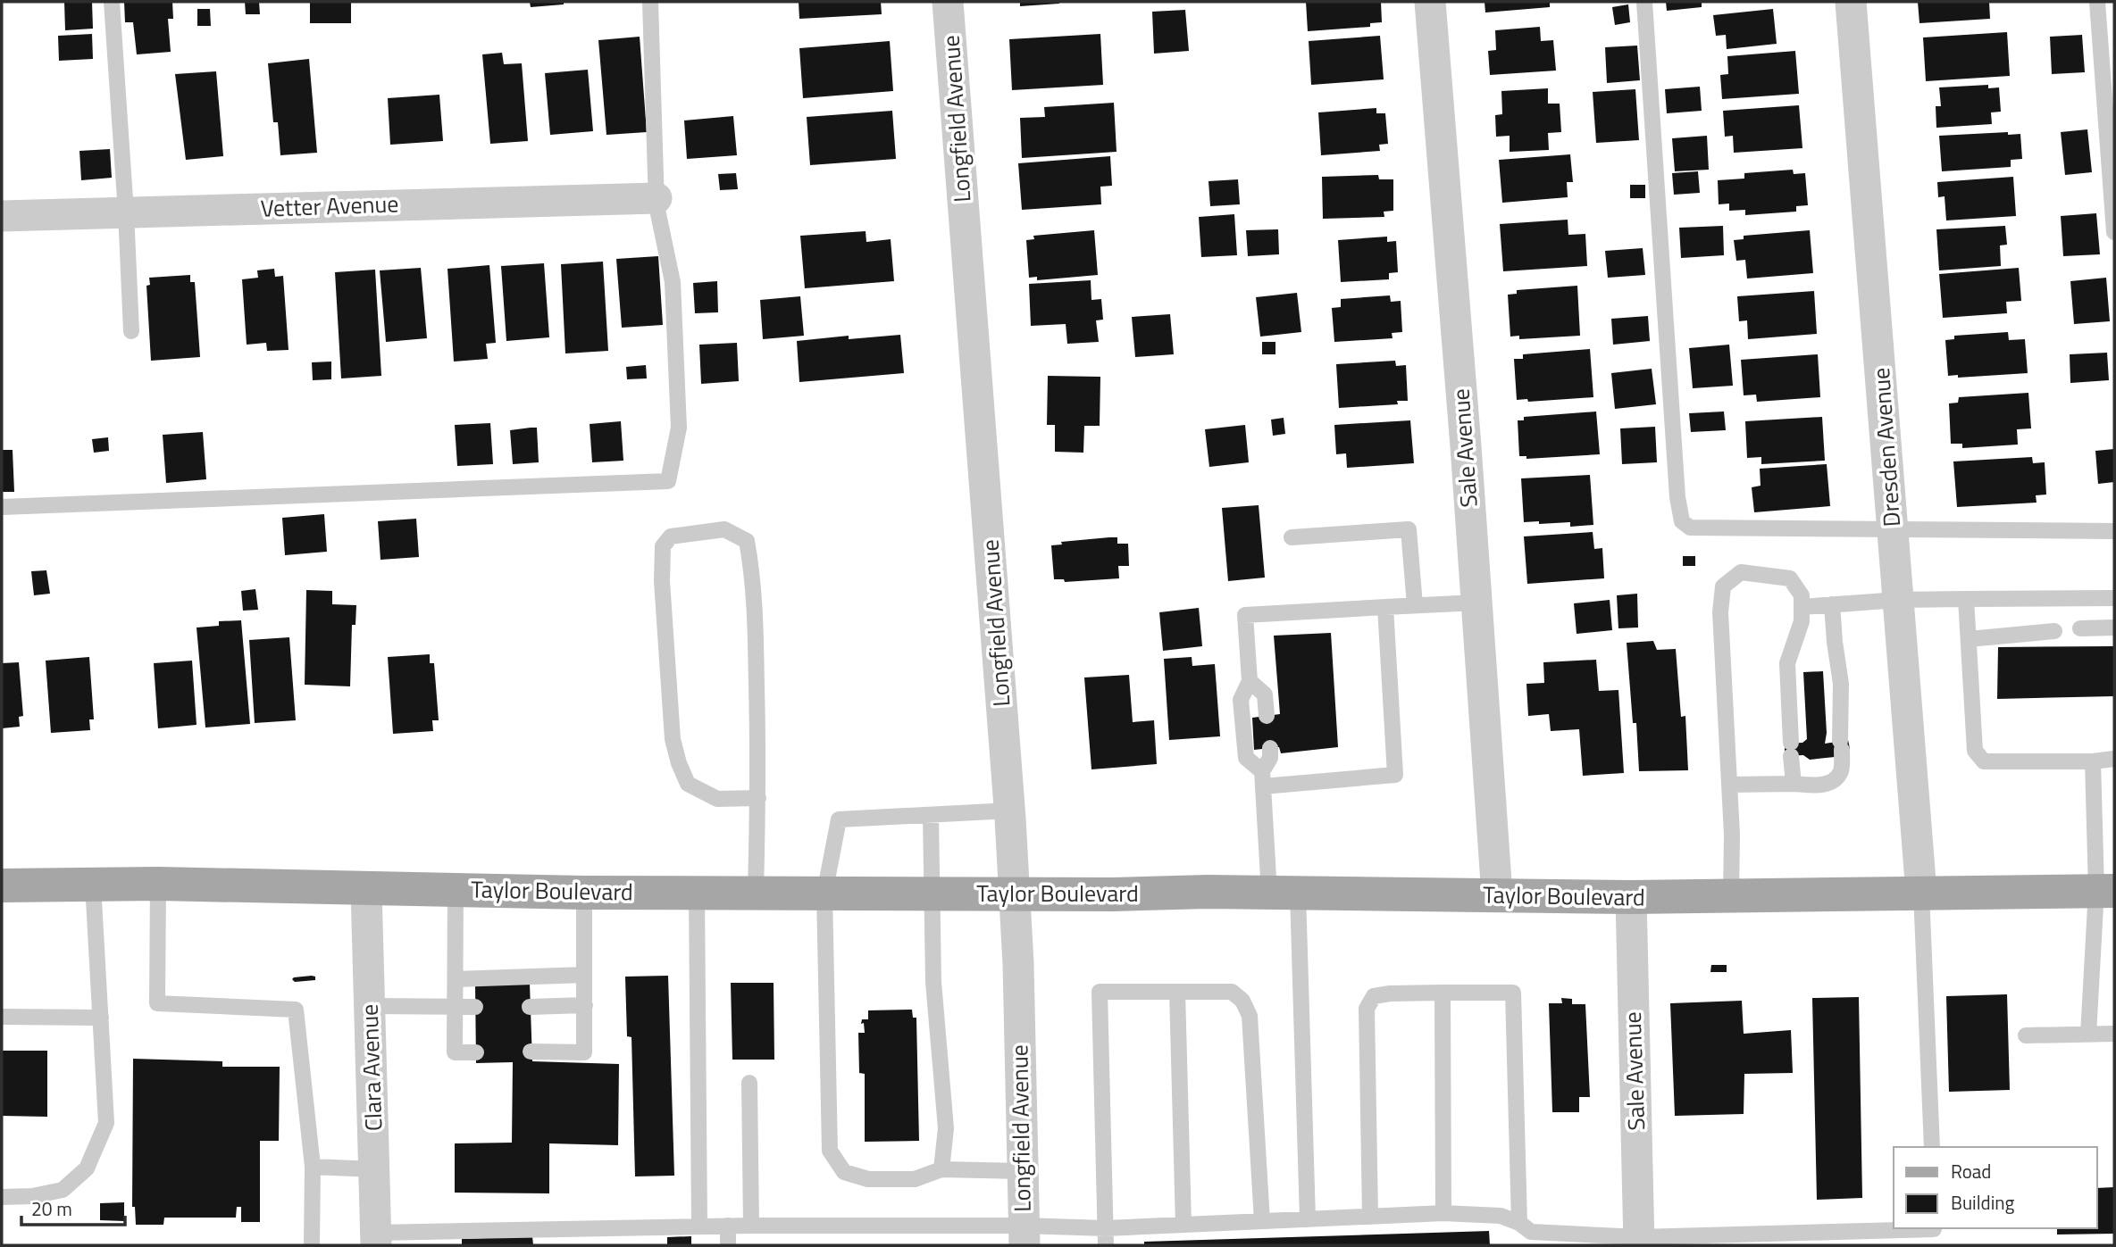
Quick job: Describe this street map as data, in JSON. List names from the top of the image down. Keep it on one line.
{"streets":{"main road":["Taylor Boulevard"],"street":["Longfield Avenue","Vetter Avenue","Dresden Avenue","Sale Avenue","Clara Avenue"]},"crossings":[["Longfield Avenue","Taylor Boulevard"],["Dresden Avenue","Taylor Boulevard"],["Sale Avenue","Taylor Boulevard"],["Taylor Boulevard","Clara Avenue"]],"legend":["Road","Building"],"scale_bar":"20 m"}
